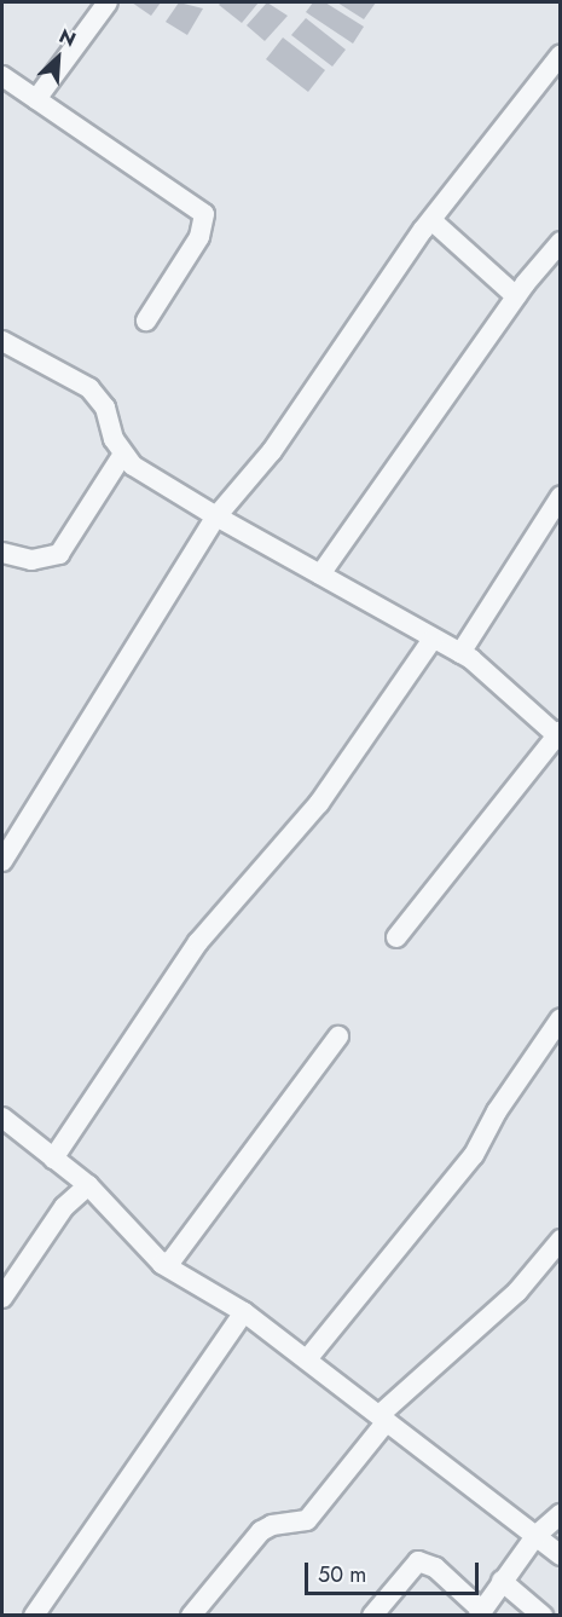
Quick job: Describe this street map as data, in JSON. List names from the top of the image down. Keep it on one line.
{"scale_bar":"50 m","north":"top right"}
